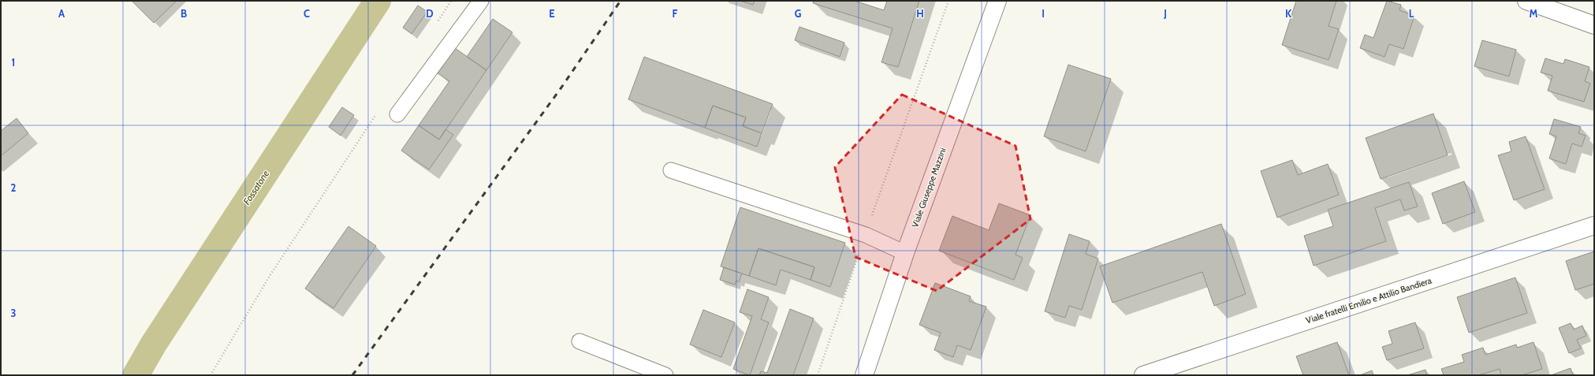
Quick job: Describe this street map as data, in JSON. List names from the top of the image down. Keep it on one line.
{"streets":{"street":["Viale Giuseppe Mazzini","Viale fratelli Emilio e Attilio Bandiera"]},"water":["Fossatone"],"grid":{"columns":["A","B","C","D","E","F","G","H","I","J","K","L","M"],"rows":["1","2","3"]}}
